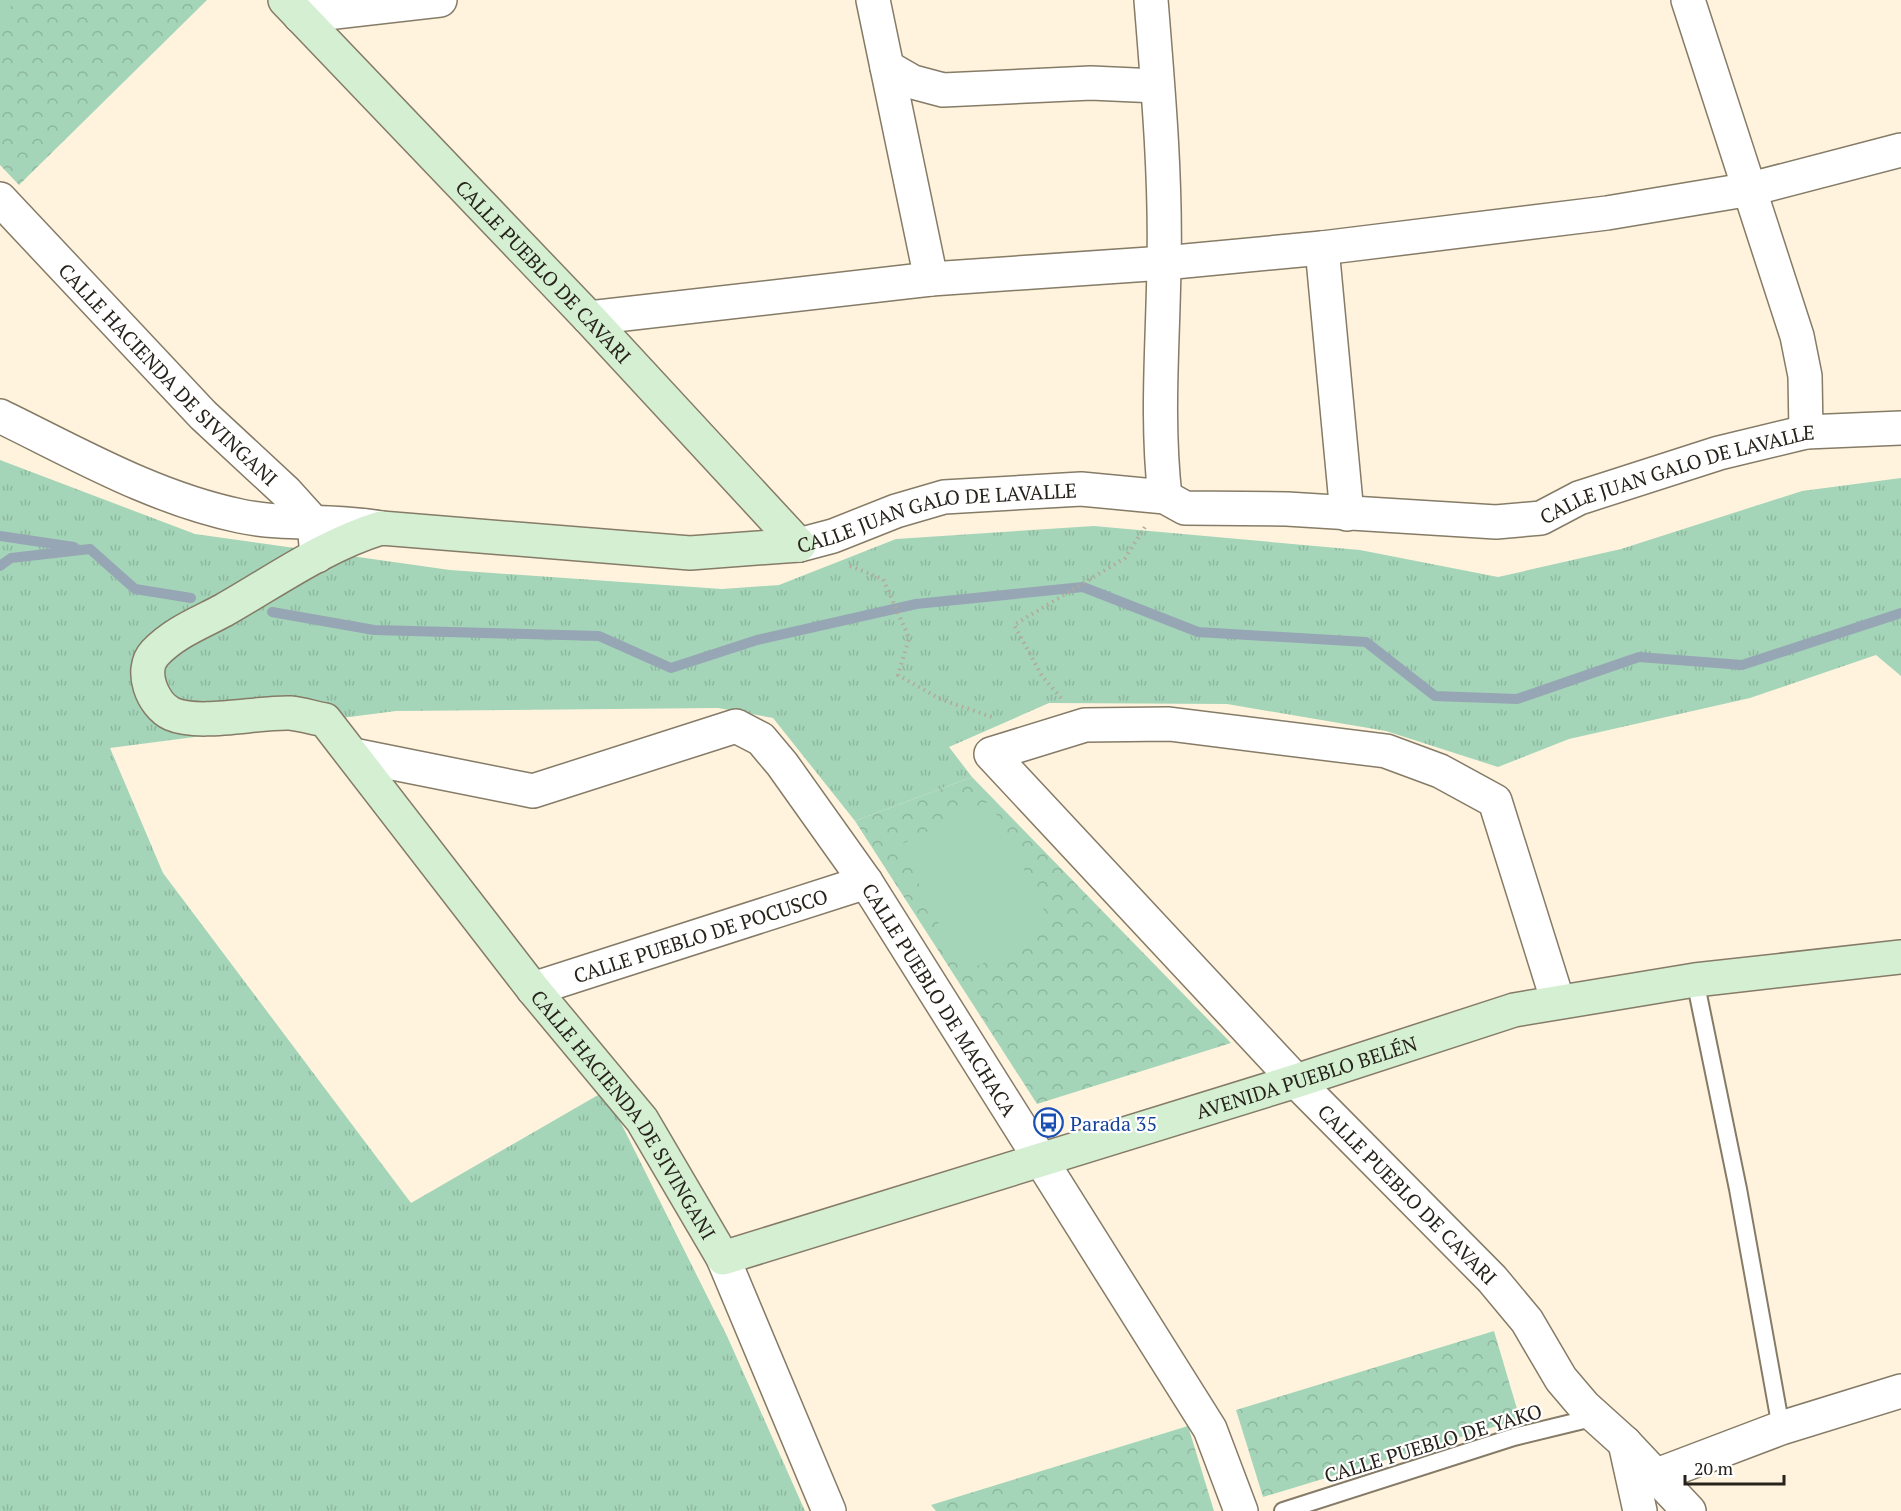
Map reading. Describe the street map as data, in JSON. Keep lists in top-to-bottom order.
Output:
{
  "streets": {
    "street": [
      "CALLE PUEBLO DE CAVARI",
      "CALLE HACIENDA DE SIVINGANI",
      "CALLE JUAN GALO DE LAVALLE",
      "CALLE PUEBLO DE POCUSCO",
      "CALLE PUEBLO DE MACHACA",
      "AVENIDA PUEBLO BELÉN"
    ],
    "lane": ["CALLE PUEBLO DE YAKO"]
  },
  "crossings": [
    ["CALLE PUEBLO DE CAVARI", "CALLE JUAN GALO DE LAVALLE"],
    ["CALLE PUEBLO DE CAVARI", "AVENIDA PUEBLO BELÉN"],
    ["CALLE PUEBLO DE CAVARI", "CALLE PUEBLO DE YAKO"],
    ["CALLE HACIENDA DE SIVINGANI", "CALLE JUAN GALO DE LAVALLE"],
    ["CALLE HACIENDA DE SIVINGANI", "CALLE PUEBLO DE POCUSCO"],
    ["CALLE HACIENDA DE SIVINGANI", "CALLE PUEBLO DE MACHACA"],
    ["CALLE HACIENDA DE SIVINGANI", "AVENIDA PUEBLO BELÉN"],
    ["CALLE JUAN GALO DE LAVALLE", "CALLE PUEBLO DE MACHACA"],
    ["CALLE PUEBLO DE POCUSCO", "CALLE PUEBLO DE MACHACA"],
    ["CALLE PUEBLO DE MACHACA", "AVENIDA PUEBLO BELÉN"]
  ],
  "places": {
    "bus stop": ["Parada 35"]
  },
  "scale_bar": "20 m"
}
